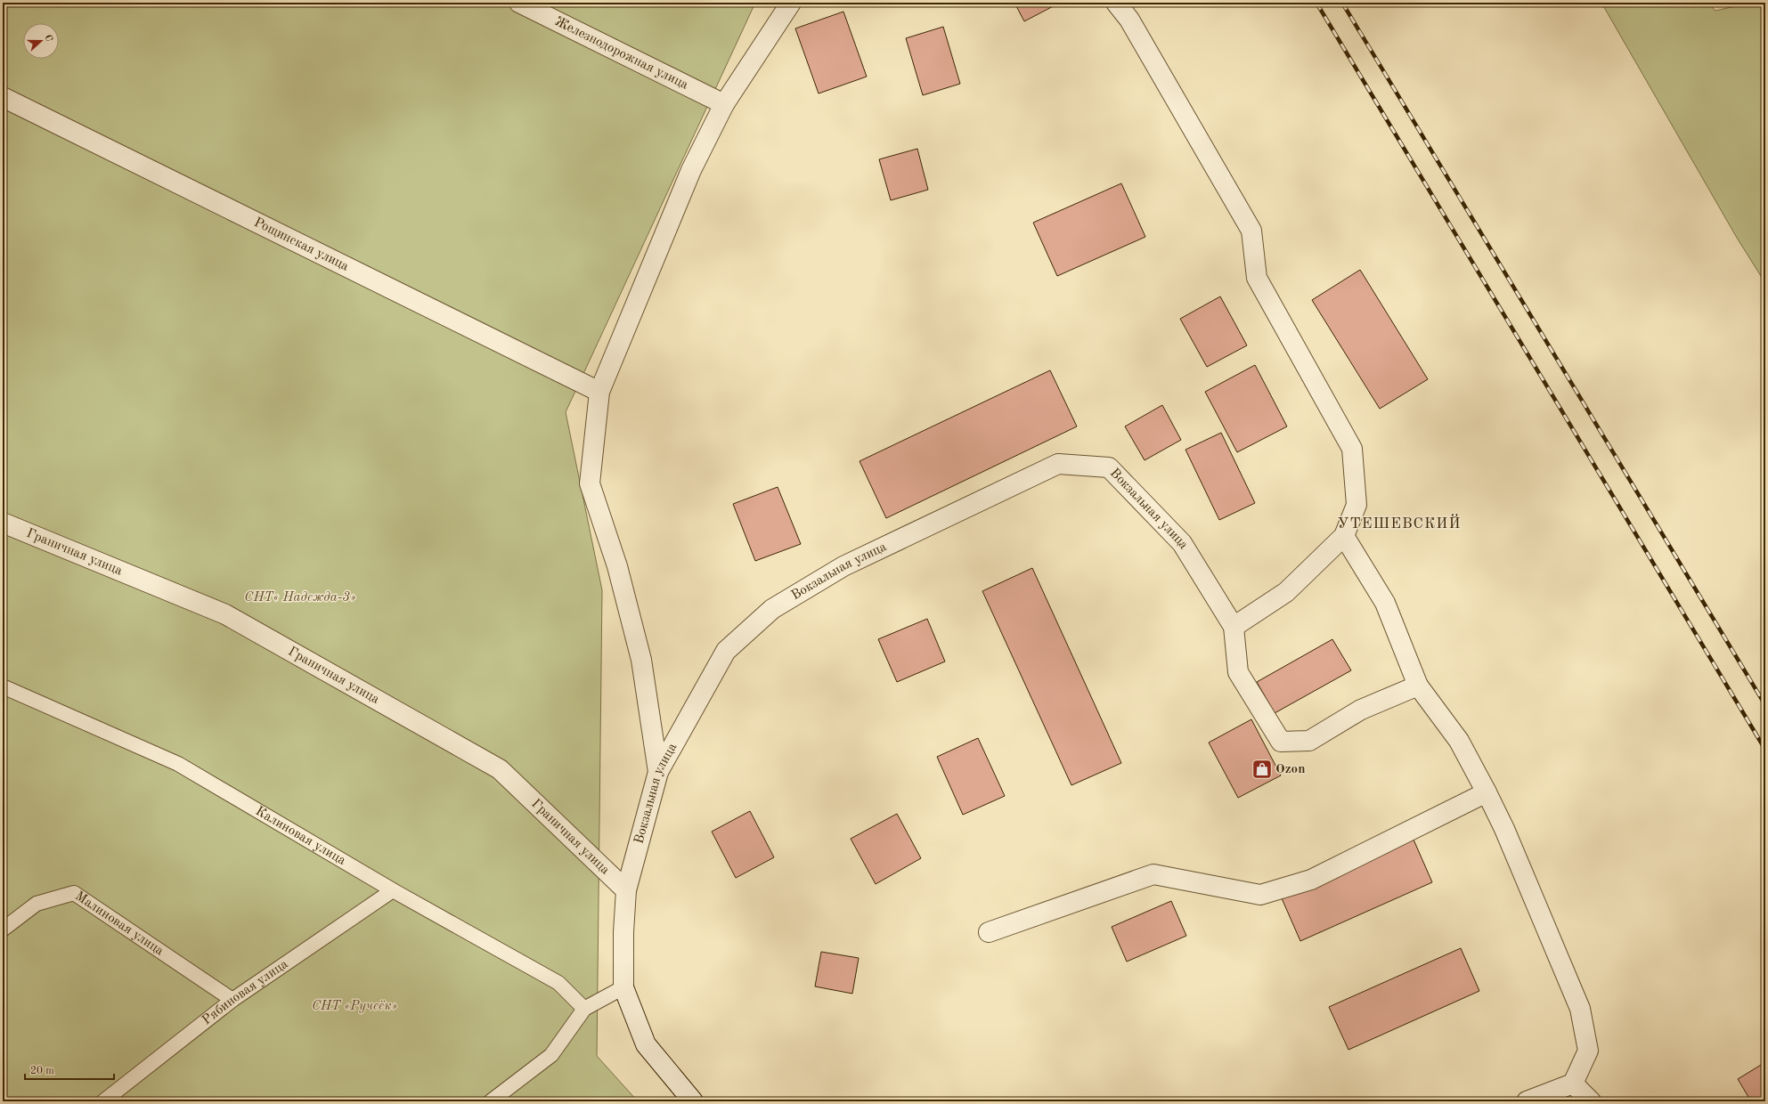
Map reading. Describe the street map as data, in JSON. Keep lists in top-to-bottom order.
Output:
{
  "streets": {
    "street": [
      "Железнодорожная улица",
      "Рощинская улица",
      "Вокзальная улица",
      "Граничная улица"
    ],
    "lane": ["Калиновая улица", "Малиновая улица", "Рябиновая улица"]
  },
  "crossings": [
    ["Вокзальная улица", "Граничная улица"],
    ["Калиновая улица", "Рябиновая улица"],
    ["Малиновая улица", "Рябиновая улица"]
  ],
  "districts": ["УТЕШЕВСКИЙ"],
  "parks": ["СНТ« Надежда-3»", "СНТ «Ручеёк»"],
  "places": {
    "shop": ["Ozon"]
  },
  "scale_bar": "20 m",
  "north": "right"
}
